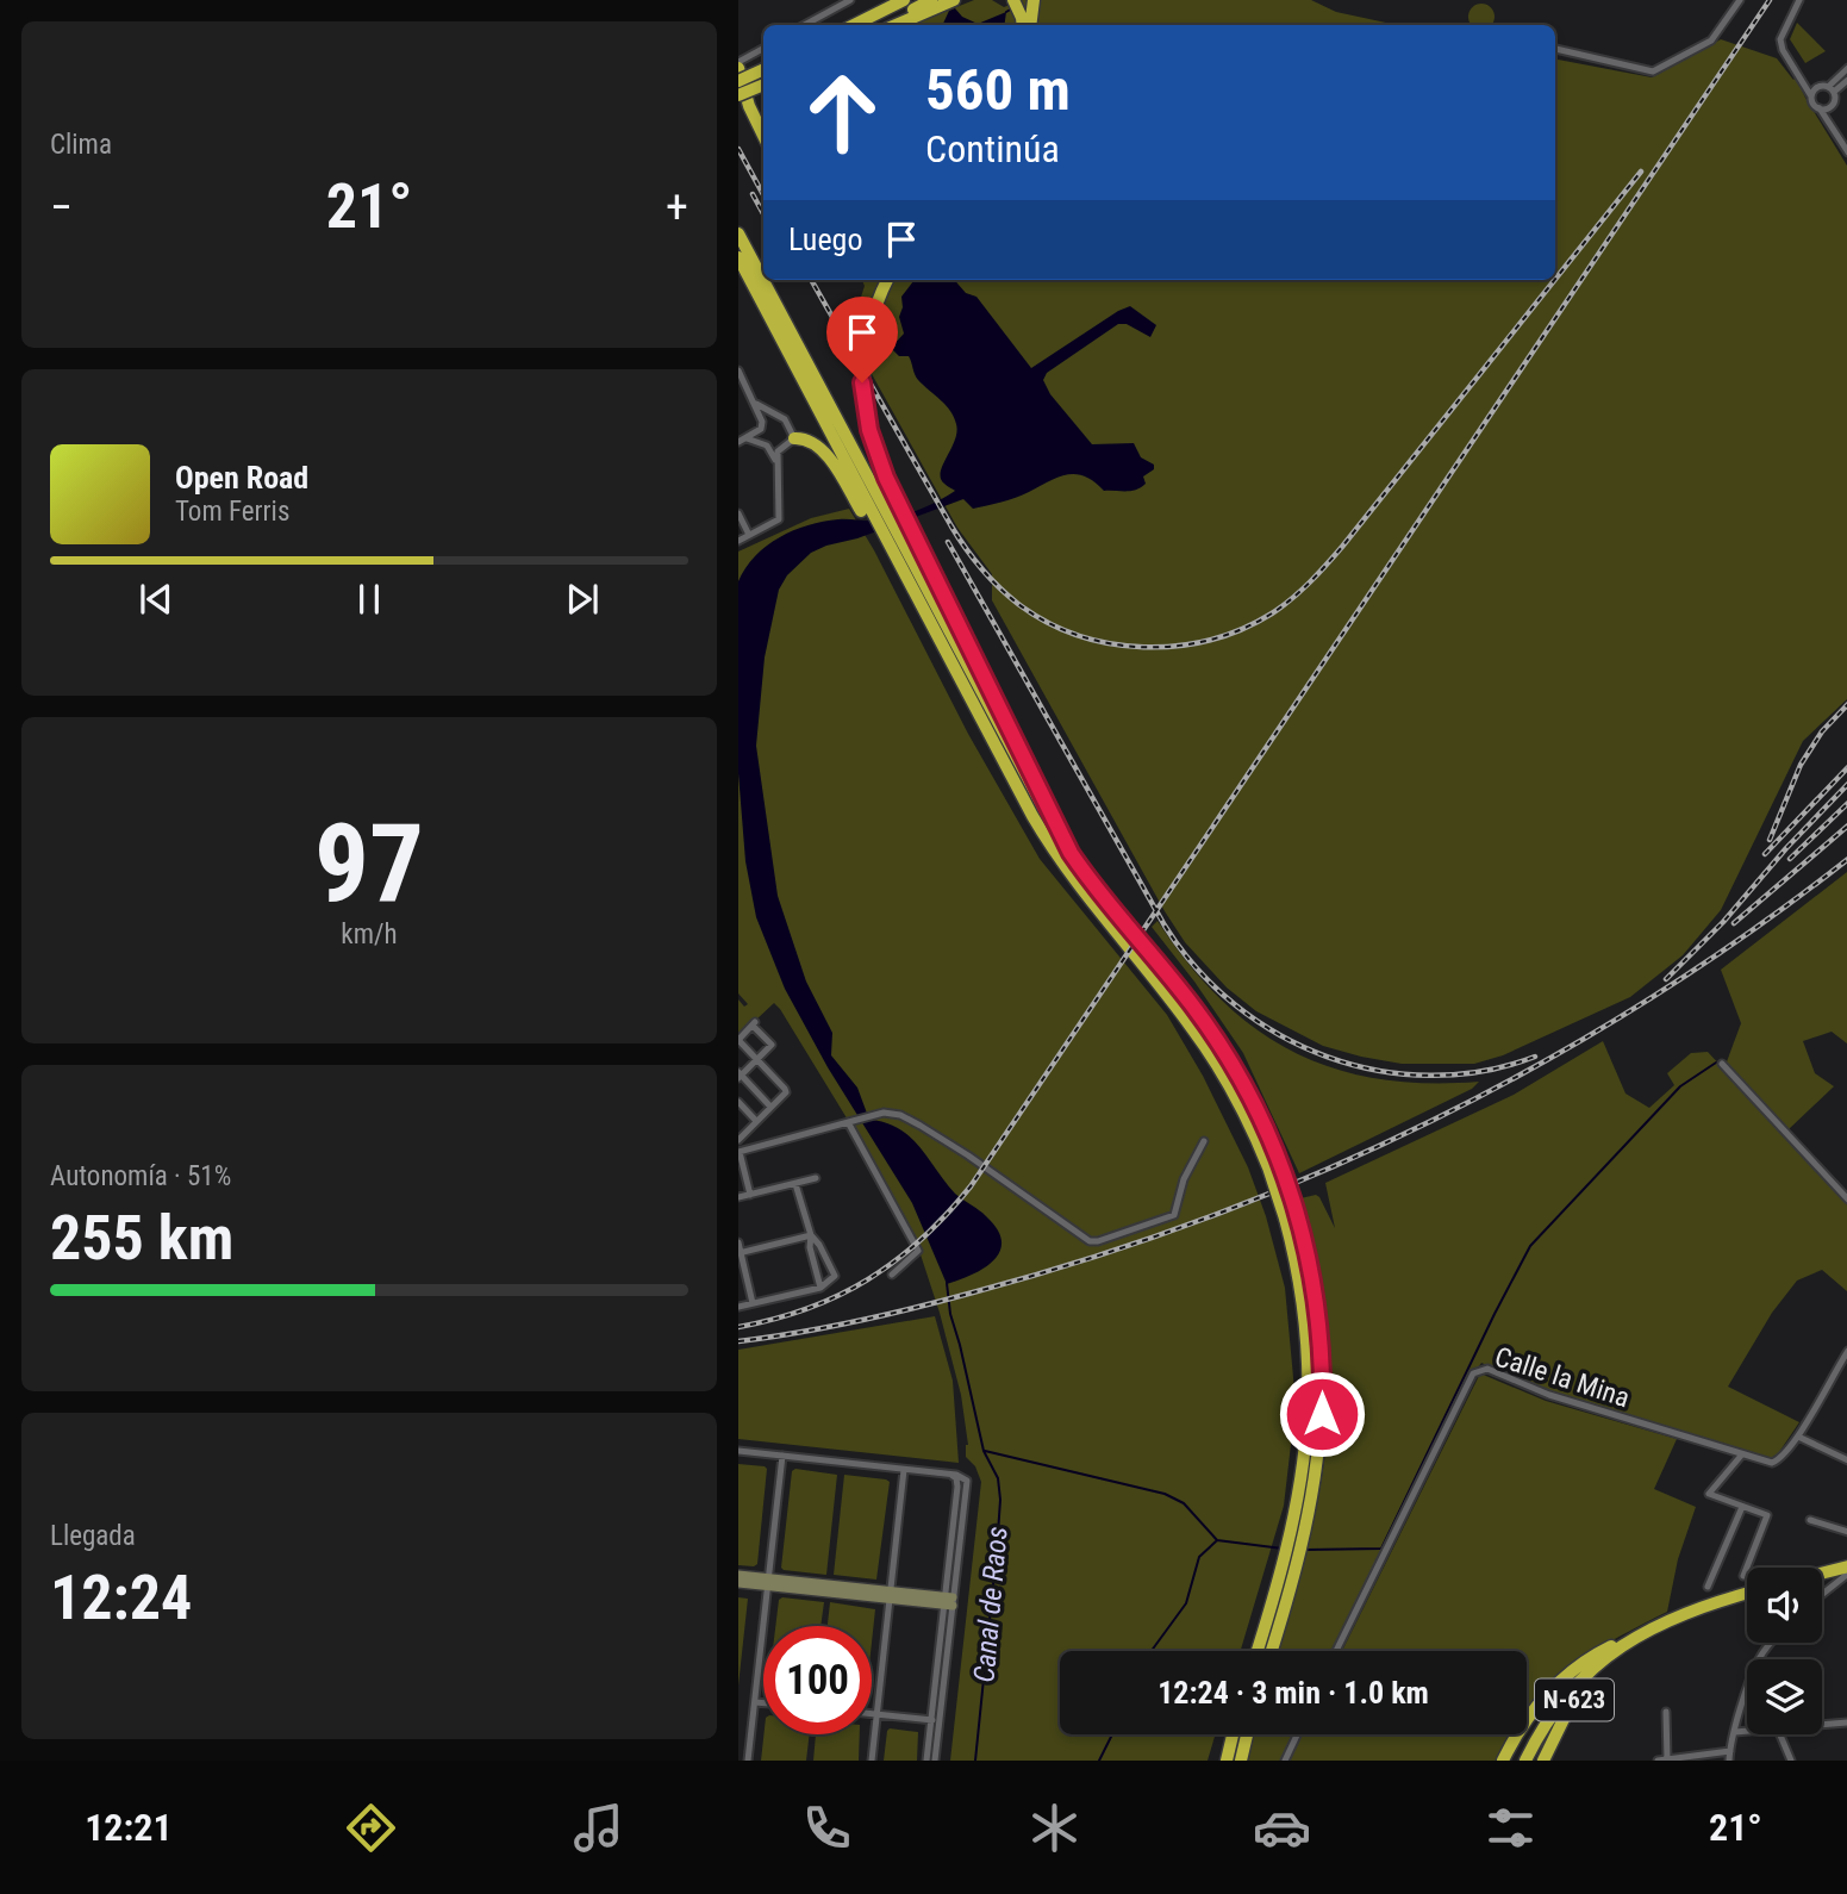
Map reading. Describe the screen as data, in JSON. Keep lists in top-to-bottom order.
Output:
{
  "streets": {
    "highway": ["N-623"],
    "street": ["Calle la Mina"]
  },
  "water": ["Canal de Raos"],
  "page": {
    "tile": [
      "Clima",
      ["97", "km/h"],
      ["Autonomía · 51%", "255 km"],
      ["Llegada", "12:24"]
    ],
    "turn": ["560 m", "Continúa"],
    "heat": ["−", "21°", "+"],
    "then": "Luego",
    "song": ["Open Road", "Tom Ferris"],
    "limit": "100",
    "trip": "12:24 · 3 min · 1.0 km",
    "tabs": ["12:21", "21°"]
  }
}
